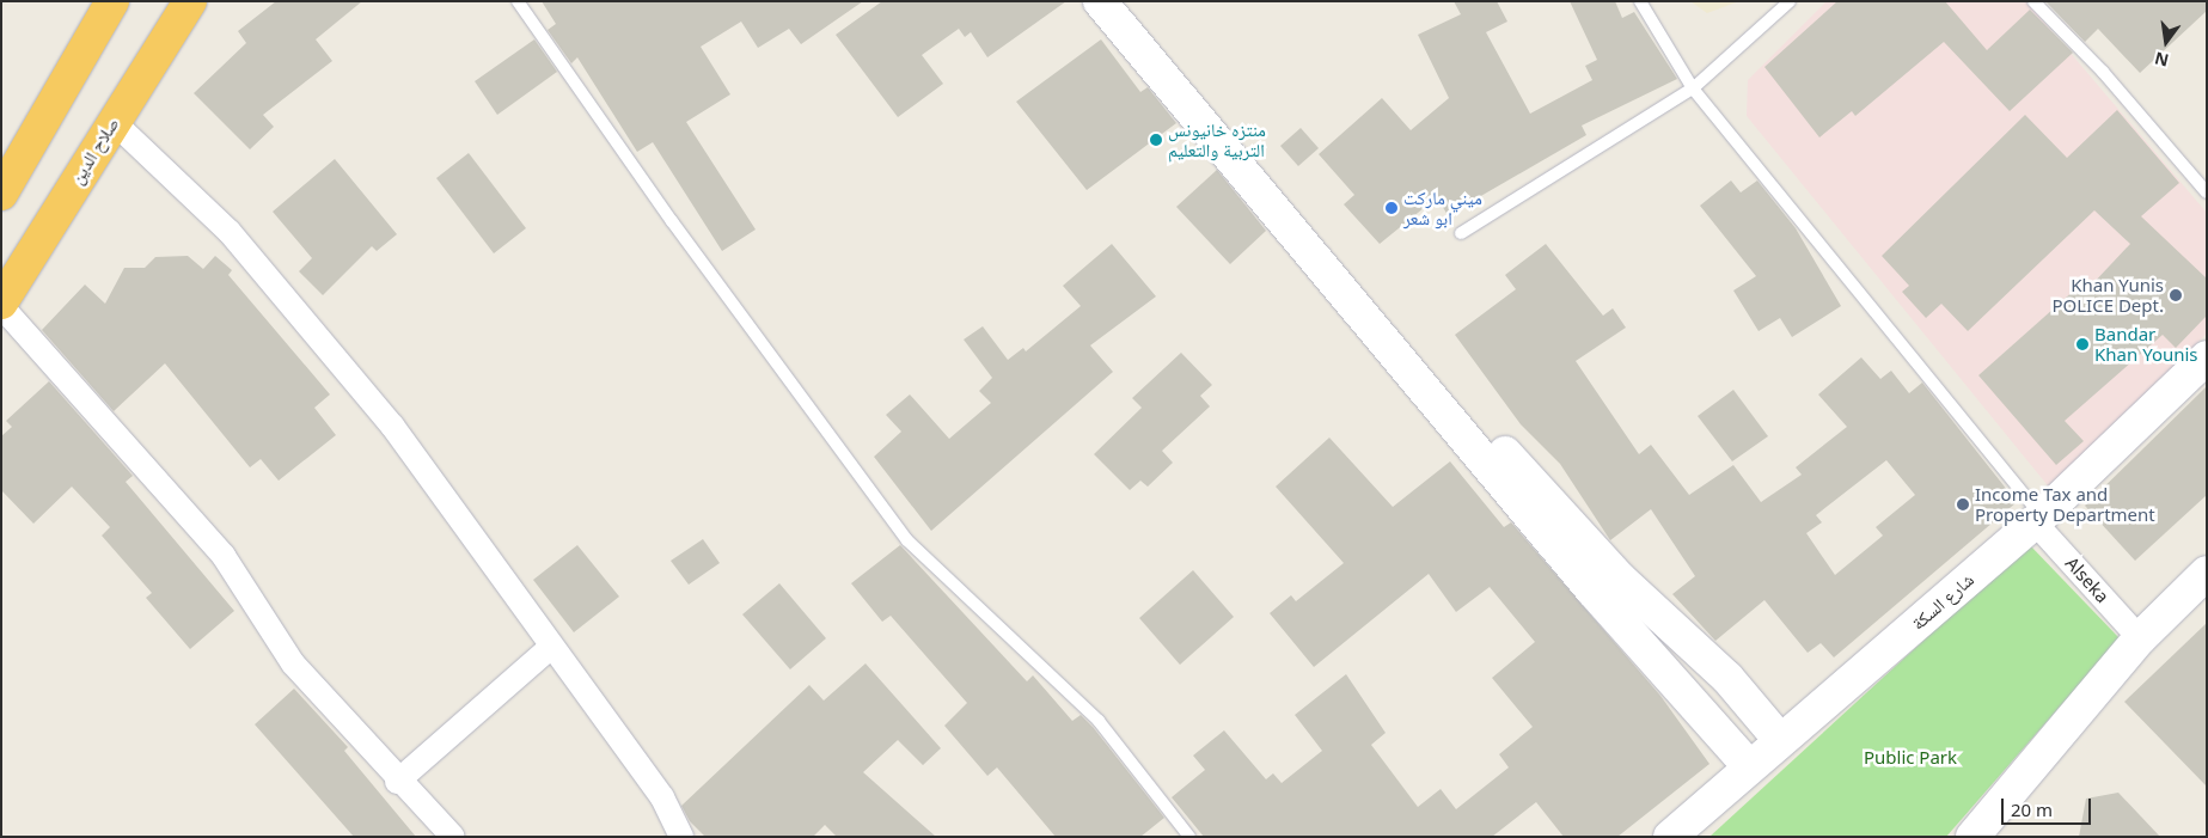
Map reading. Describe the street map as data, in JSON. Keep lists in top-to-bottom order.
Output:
{
  "streets": {
    "highway": ["صلاح الدين"],
    "main road": ["شارع السكة"],
    "street": ["Alseka"]
  },
  "crossings": [
    ["Alseka", "شارع السكة"]
  ],
  "parks": ["Public Park"],
  "places": [
    "منتزه خانيونس التربية والتعليم",
    "ميني ماركت ابو شعر",
    "Khan Yunis POLICE Dept.",
    "Bandar Khan Younis",
    "Income Tax and Property Department"
  ],
  "scale_bar": "20 m",
  "north": "bottom"
}
